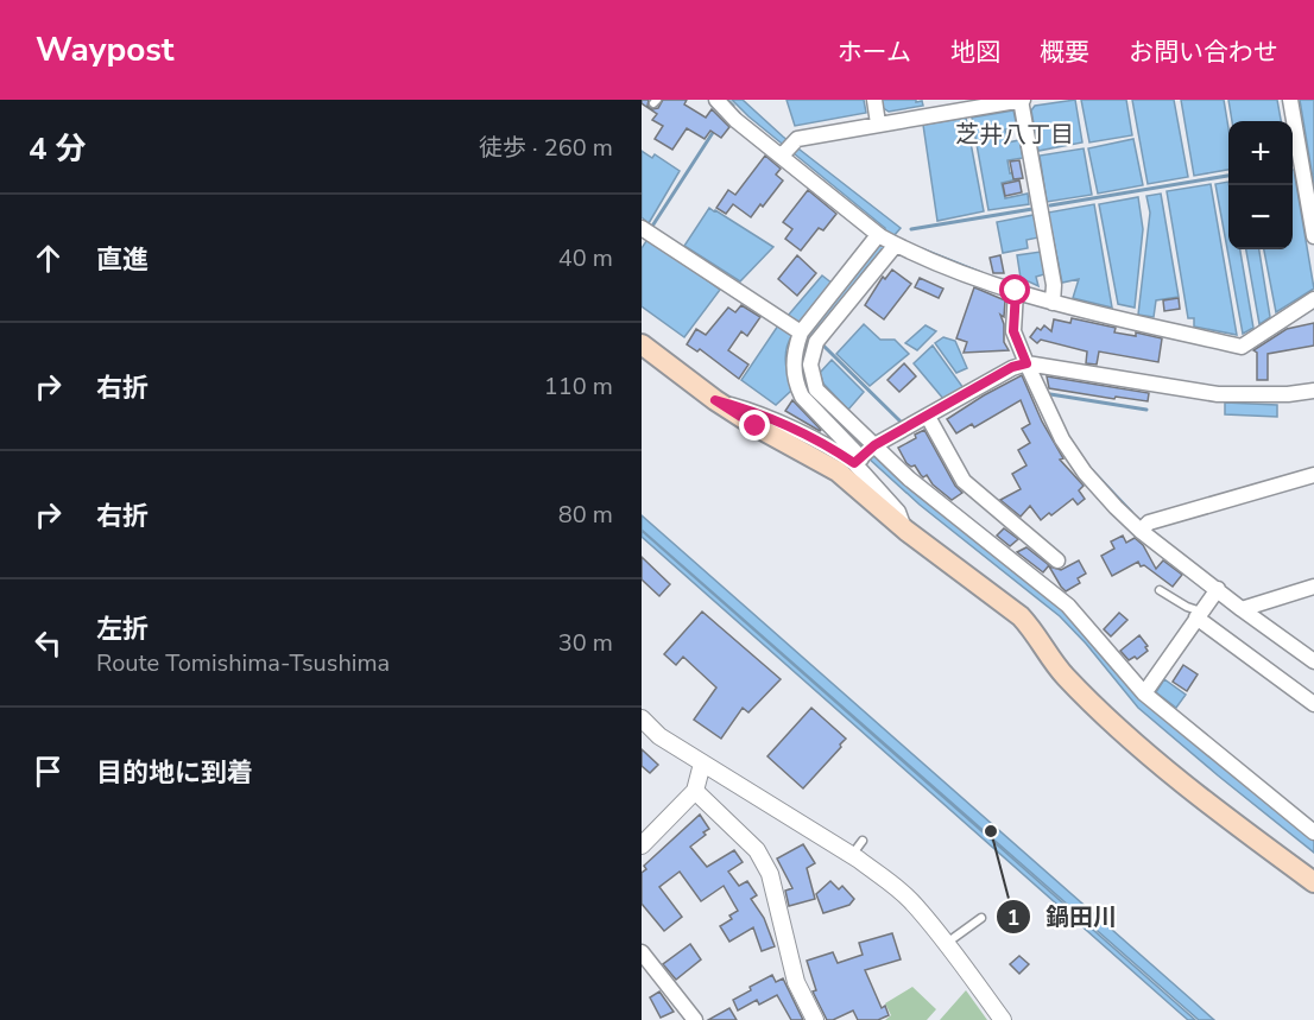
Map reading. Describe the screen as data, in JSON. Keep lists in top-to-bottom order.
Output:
{
  "districts": ["芝井八丁目"],
  "places": ["鍋田川"],
  "page": {
    "header": "Waypost",
    "nav": [
      "ホーム",
      "地図",
      "概要",
      "お問い合わせ"
    ],
    "heading": ["4 分", "徒歩 · 260 m"],
    "map_buttons": ["+", "−"],
    "list": [
      ["直進", "40 m"],
      ["右折", "110 m"],
      ["右折", "80 m"],
      ["左折", "Route Tomishima-Tsushima", "30 m"],
      "目的地に到着"
    ]
  }
}
